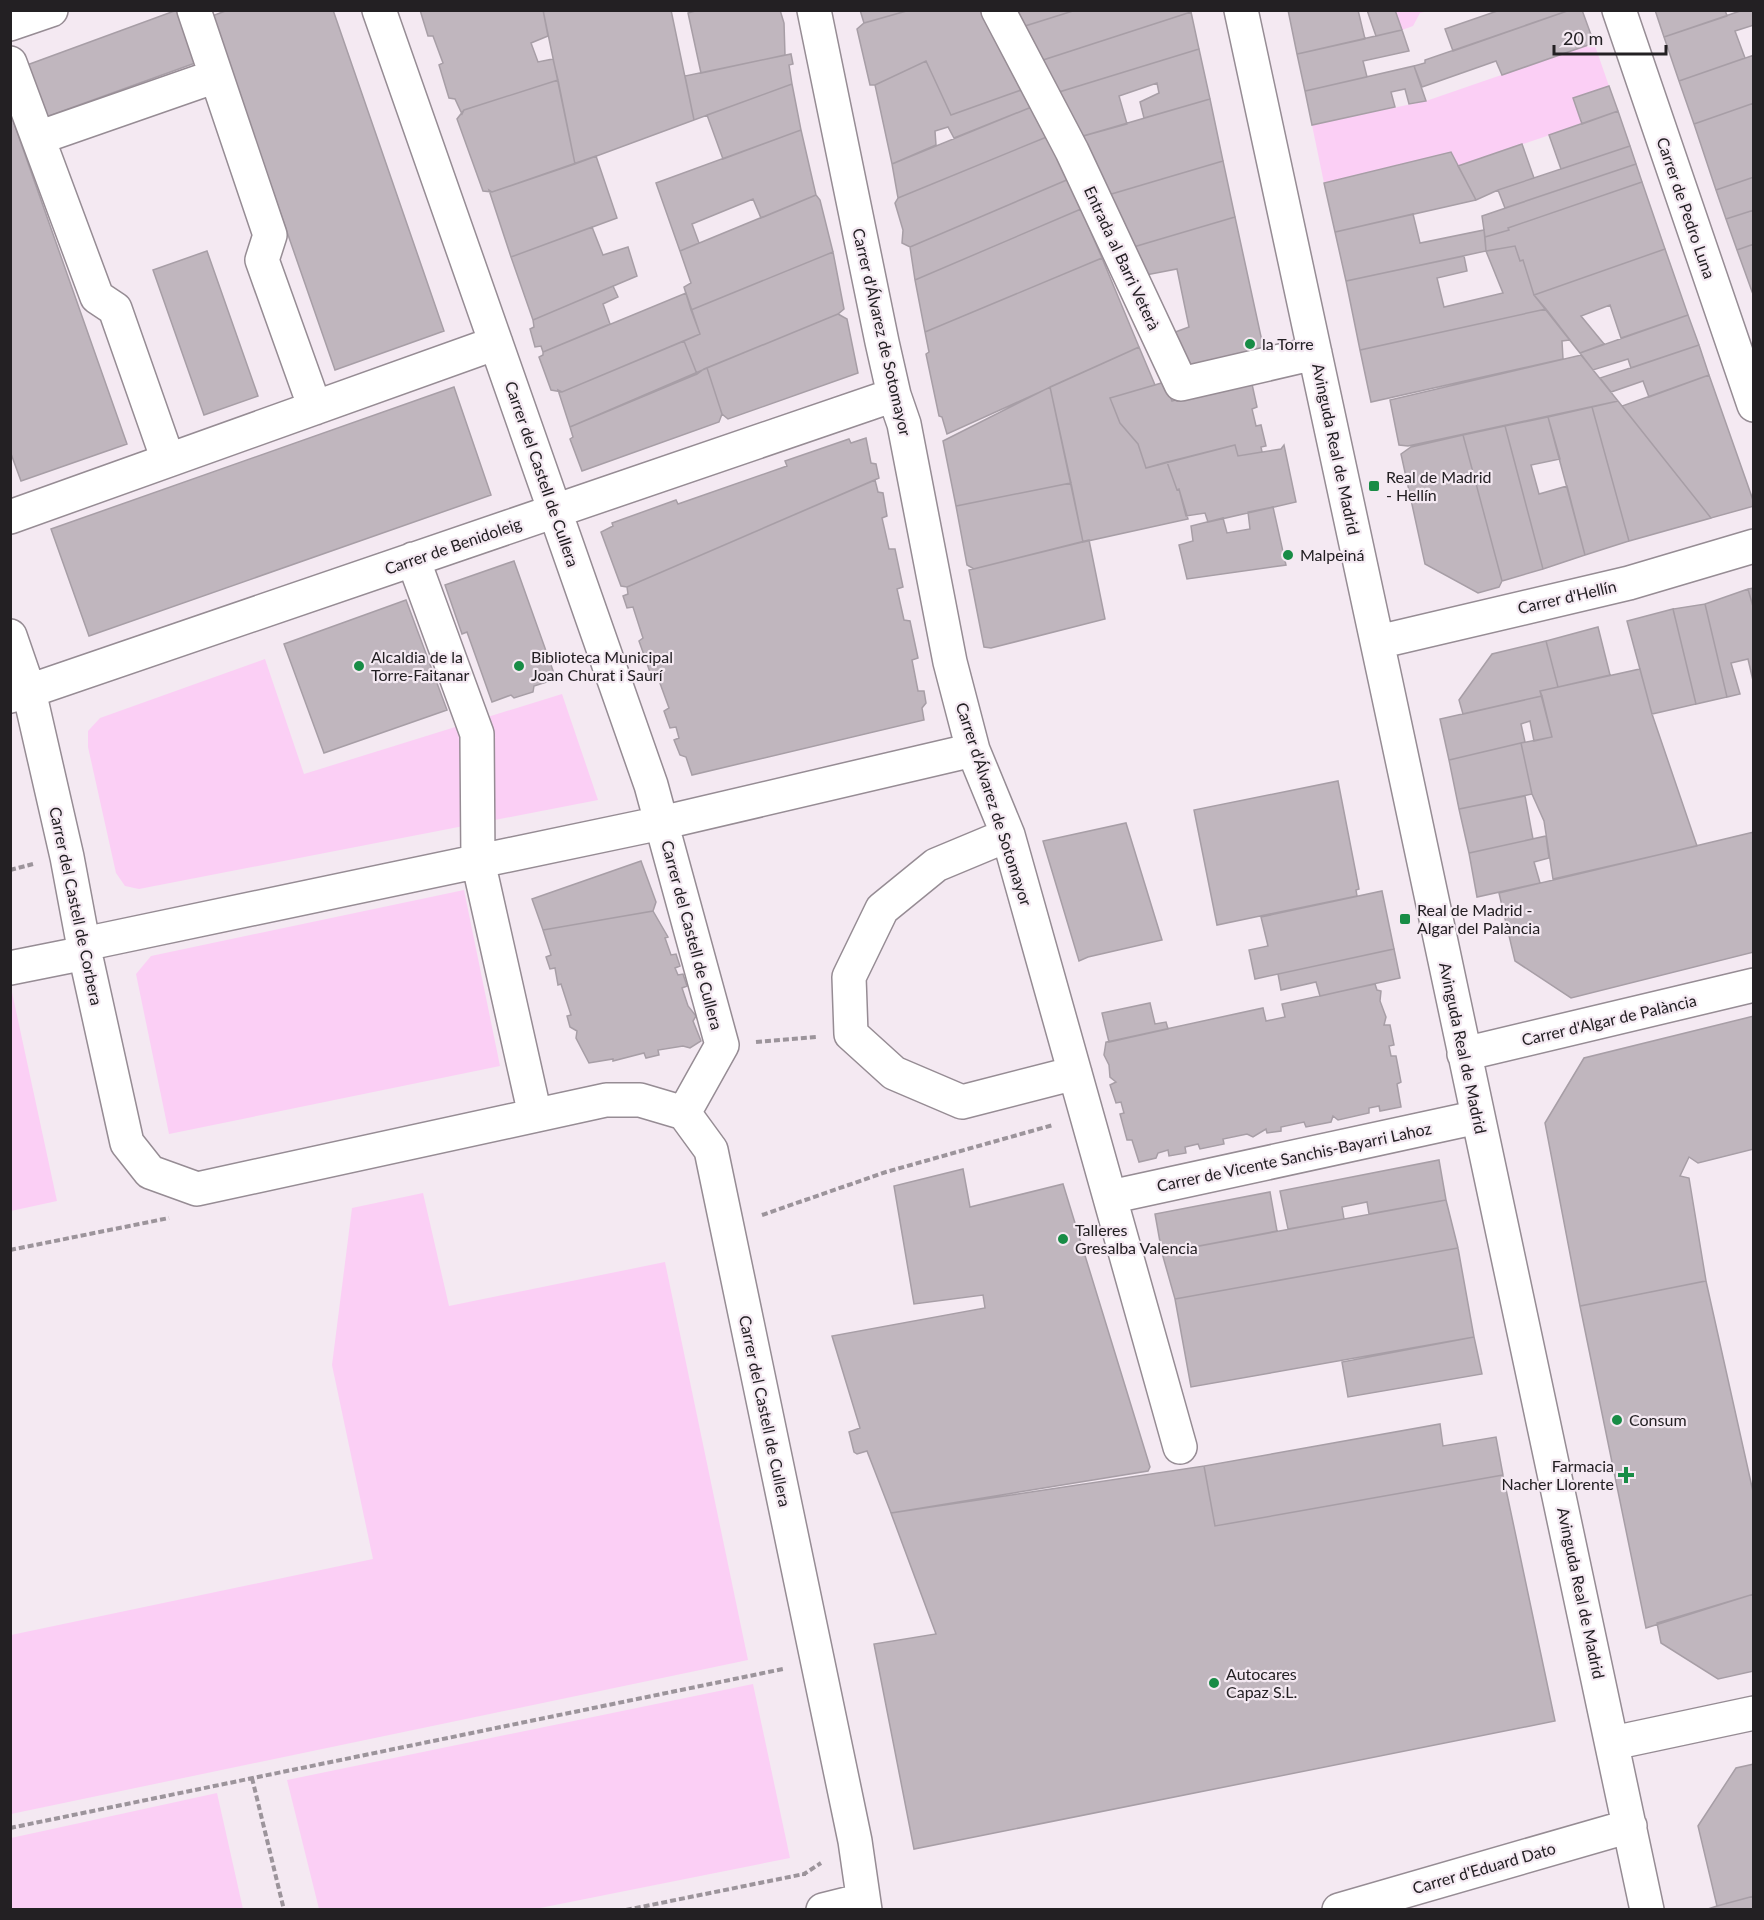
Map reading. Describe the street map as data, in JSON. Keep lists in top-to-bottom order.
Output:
{
  "streets": {
    "street": [
      "Carrer de Pedro Luna",
      "Entrada al Barri Veterà",
      "Carrer d'Álvarez de Sotomayor",
      "Avinguda Real de Madrid",
      "Carrer del Castell de Cullera",
      "Carrer de Benidoleig",
      "Carrer d'Hellín",
      "Carrer del Castell de Corbera",
      "Carrer d'Algar de Palància",
      "Carrer de Vicente Sanchis-Bayarri Lahoz",
      "Carrer d'Eduard Dato"
    ]
  },
  "crossings": [
    ["Entrada al Barri Veterà", "Avinguda Real de Madrid"],
    ["Carrer d'Álvarez de Sotomayor", "Carrer de Benidoleig"],
    ["Carrer d'Álvarez de Sotomayor", "Carrer de Vicente Sanchis-Bayarri Lahoz"],
    ["Avinguda Real de Madrid", "Carrer d'Hellín"],
    ["Avinguda Real de Madrid", "Carrer d'Algar de Palància"],
    ["Avinguda Real de Madrid", "Carrer de Vicente Sanchis-Bayarri Lahoz"],
    ["Avinguda Real de Madrid", "Carrer d'Eduard Dato"],
    ["Carrer del Castell de Cullera", "Carrer de Benidoleig"],
    ["Carrer de Benidoleig", "Carrer del Castell de Corbera"]
  ],
  "places": {
    "other": [
      "la Torre",
      "Malpeiná",
      "Alcaldia de la Torre-Faitanar",
      "Biblioteca Municipal Joan Churat i Saurí",
      "Talleres Gresalba Valencia",
      "Consum",
      "Autocares Capaz S.L."
    ],
    "transit": ["Real de Madrid - Hellín", "Real de Madrid - Algar del Palància"],
    "health": ["Farmacia Nacher Llorente"]
  },
  "scale_bar": "20 m"
}
